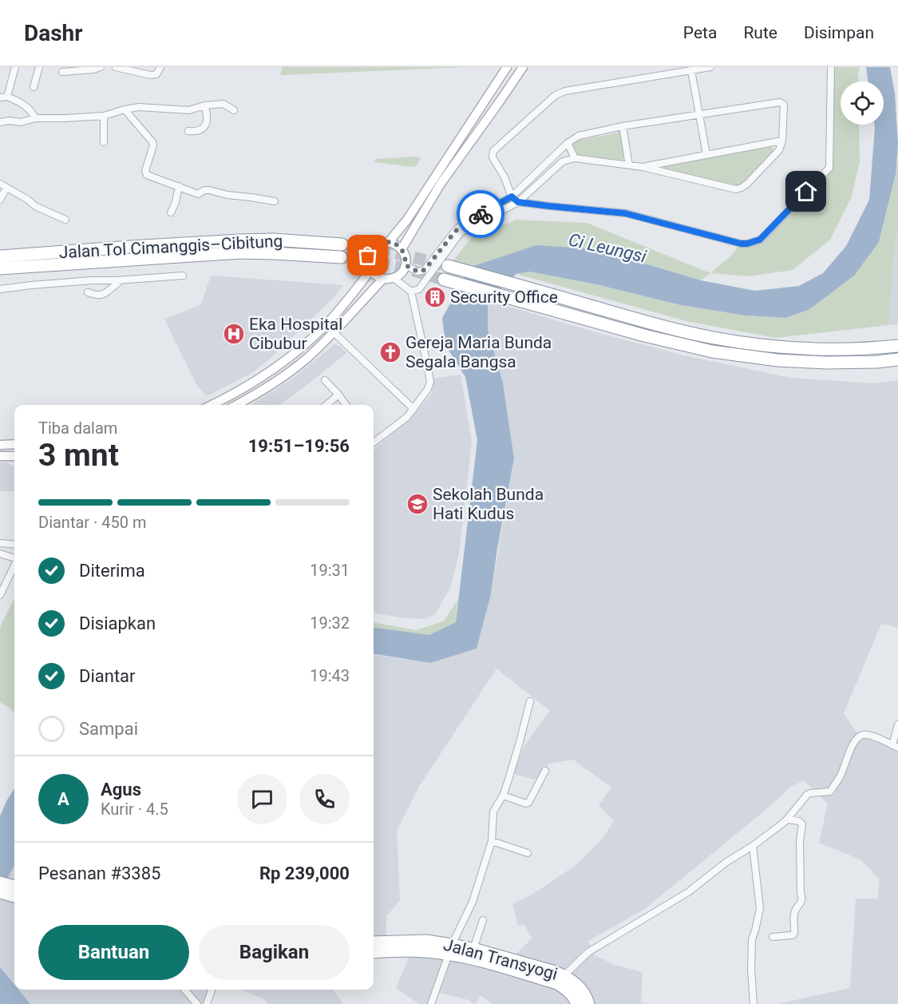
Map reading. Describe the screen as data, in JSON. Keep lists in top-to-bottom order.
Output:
{
  "streets": {
    "highway": ["Jalan Tol Cimanggis–Cibitung", "Jalan Transyogi"]
  },
  "water": ["Ci Leungsi"],
  "places": {
    "building": ["Security Office"],
    "hospital": ["Eka Hospital Cibubur"],
    "church": ["Gereja Maria Bunda Segala Bangsa"],
    "school or university": ["Sekolah Bunda Hati Kudus"]
  },
  "page": {
    "header": "Dashr",
    "nav": ["Peta", "Rute", "Disimpan"],
    "heading": ["3 mnt", "Tiba dalam", "19:51–19:56"],
    "panel": [
      "Agus",
      "Kurir · 4.5",
      "Pesanan #3385",
      "Rp 239,000"
    ],
    "bar": "Diantar · 450 m",
    "list": [
      ["Diterima", "19:31"],
      ["Disiapkan", "19:32"],
      ["Diantar", "19:43"],
      "Sampai"
    ],
    "round": "A",
    "buttons": ["Bantuan", "Bagikan"]
  }
}
